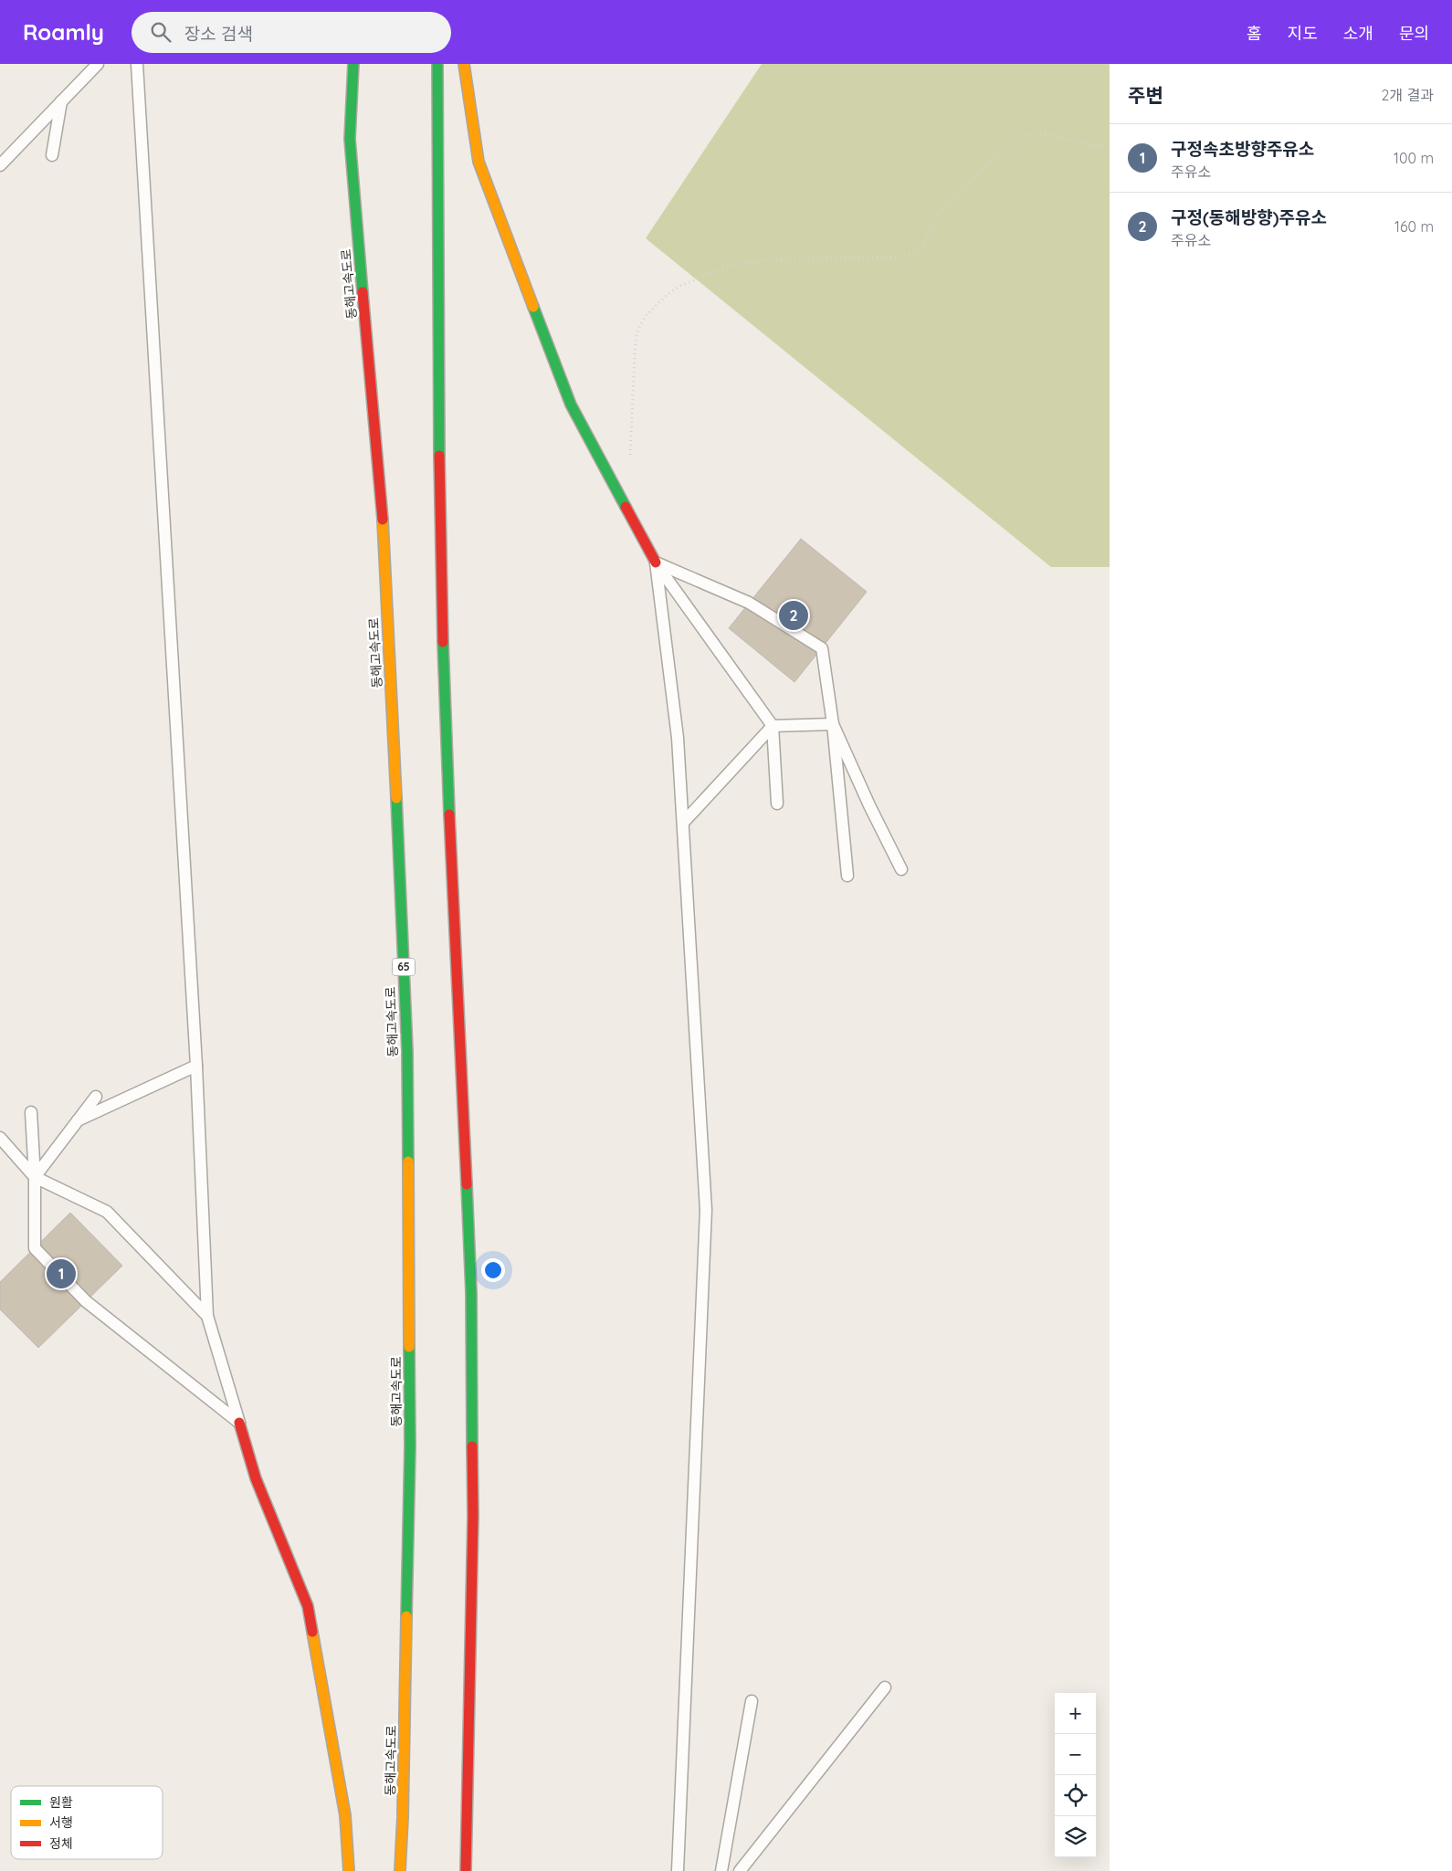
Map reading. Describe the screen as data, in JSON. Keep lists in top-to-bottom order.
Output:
{
  "streets": {
    "highway": ["동해고속도로", "65"]
  },
  "legend": ["원활", "서행", "정체"],
  "page": {
    "header": "Roamly",
    "search": "장소 검색",
    "nav": [
      "홈",
      "지도",
      "소개",
      "문의"
    ],
    "heading": ["주변", "2개 결과"],
    "list": [
      {
        "mark": "1",
        "name": "구정속초방향주유소",
        "note": "주유소",
        "value": "100 m"
      },
      {
        "mark": "2",
        "name": "구정(동해방향)주유소",
        "note": "주유소",
        "value": "160 m"
      }
    ],
    "pins": ["2", "1"],
    "map_buttons": ["+", "−"]
  }
}
